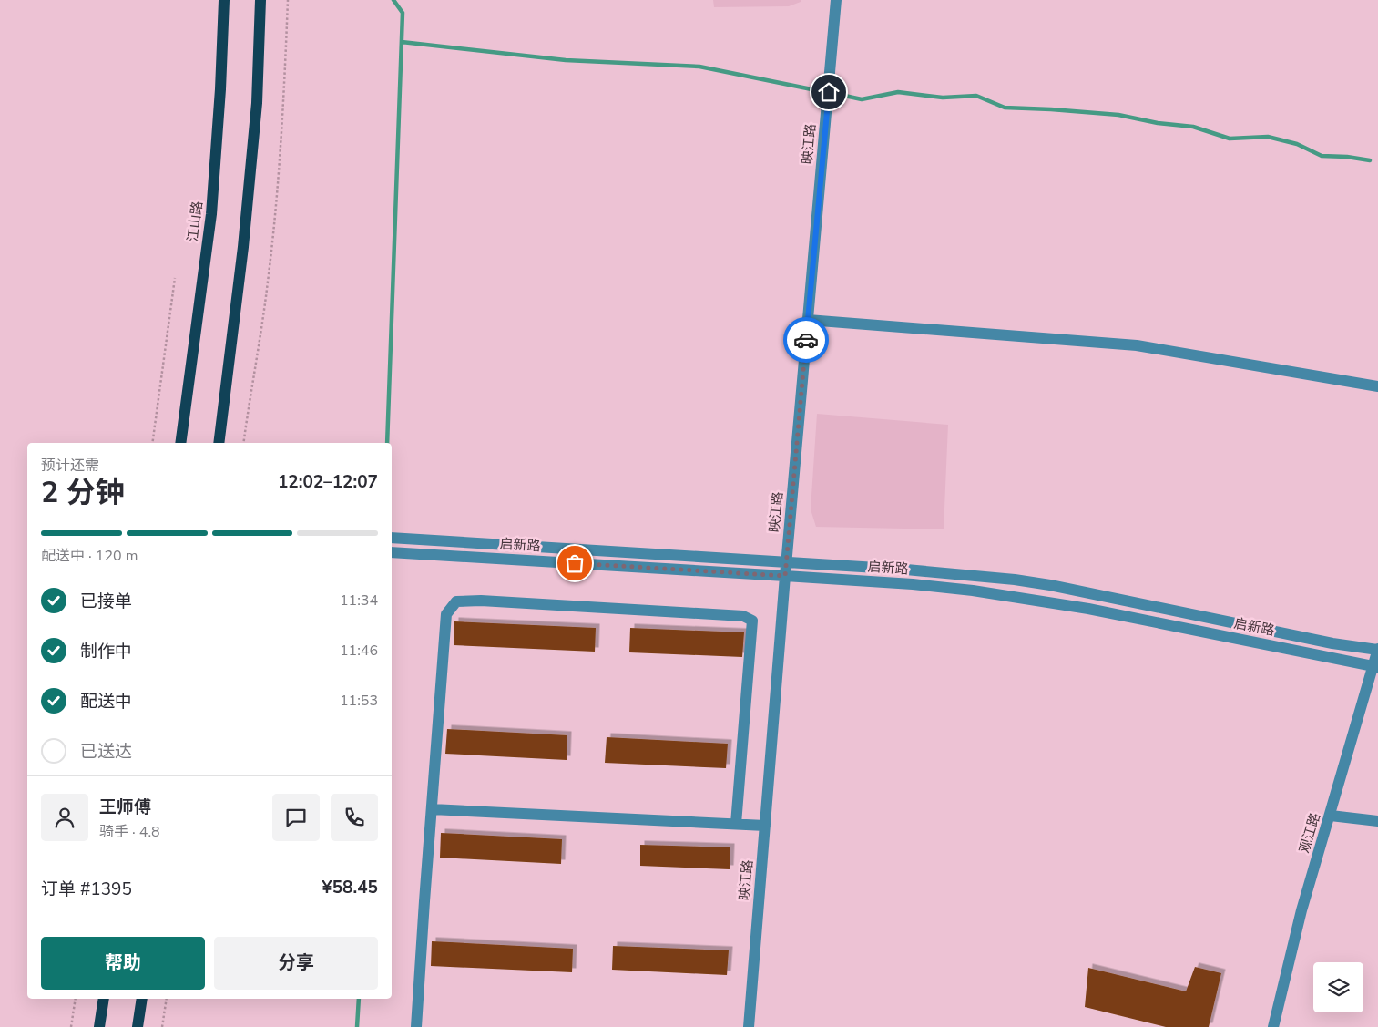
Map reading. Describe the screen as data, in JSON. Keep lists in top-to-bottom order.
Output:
{
  "streets": {
    "main road": ["江山路"],
    "street": ["映江路", "启新路", "观江路"]
  },
  "crossings": [
    ["映江路", "启新路"],
    ["启新路", "观江路"]
  ],
  "page": {
    "heading": ["2 分钟", "预计还需", "12:02–12:07"],
    "panel": [
      "王师傅",
      "骑手 · 4.8",
      "订单 #1395",
      "¥58.45"
    ],
    "bar": "配送中 · 120 m",
    "list": [
      ["已接单", "11:34"],
      ["制作中", "11:46"],
      ["配送中", "11:53"],
      "已送达"
    ],
    "buttons": ["帮助", "分享"]
  }
}
